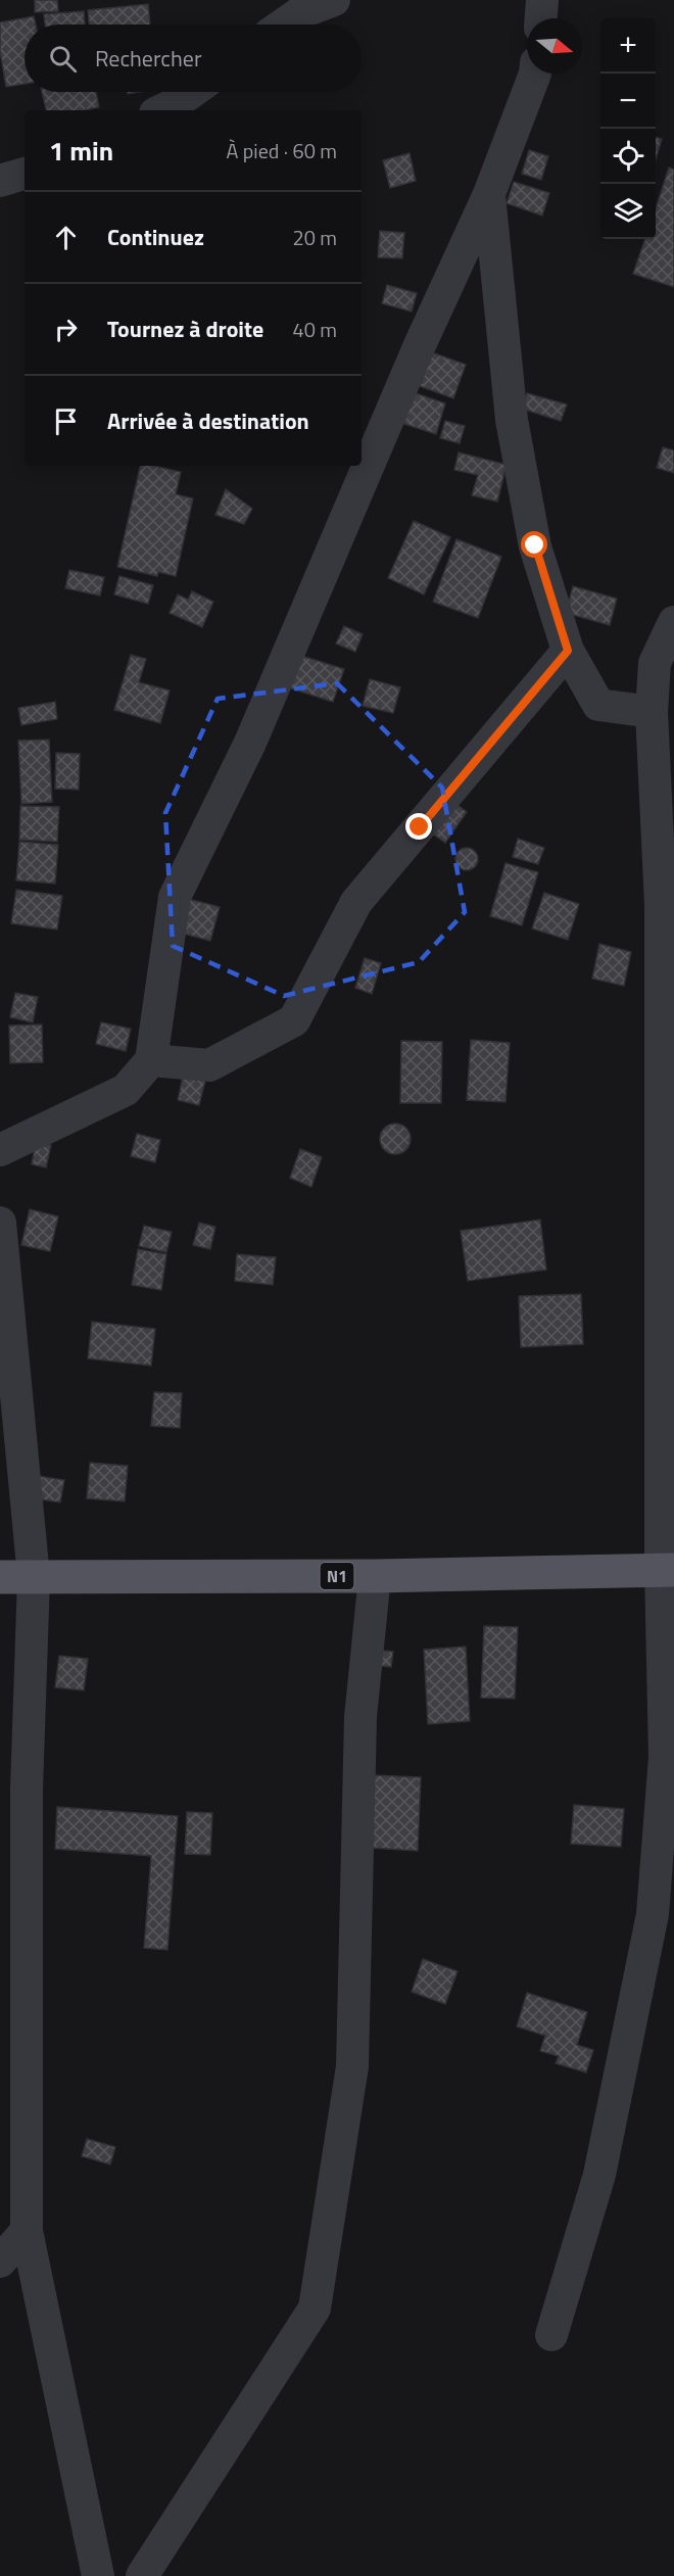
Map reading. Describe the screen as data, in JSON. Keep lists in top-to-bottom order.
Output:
{
  "streets": {
    "main road": ["N1"]
  },
  "north": "right",
  "page": {
    "map_buttons": ["+", "−"],
    "search": "Rechercher",
    "heading": ["1 min", "À pied · 60 m"],
    "list": [
      ["Continuez", "20 m"],
      ["Tournez à droite", "40 m"],
      "Arrivée à destination"
    ]
  }
}
